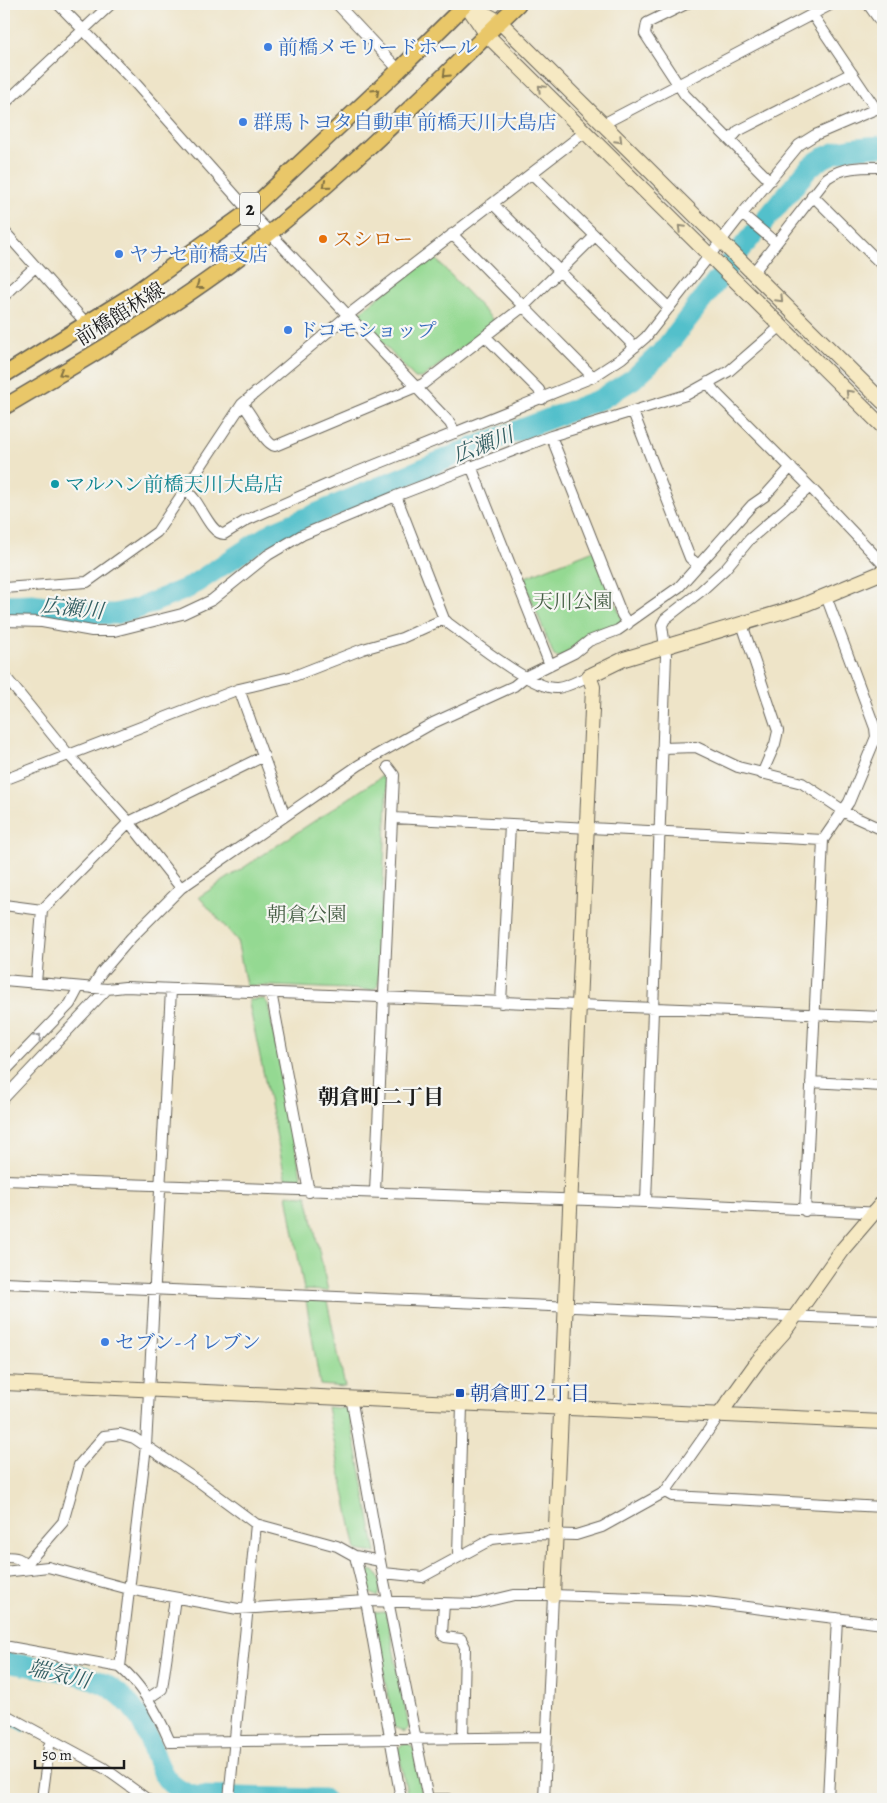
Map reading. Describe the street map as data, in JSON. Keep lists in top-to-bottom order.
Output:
{
  "streets": {
    "main road": ["2", "前橋館林線"]
  },
  "districts": ["朝倉町二丁目"],
  "water": ["広瀬川", "端気川"],
  "parks": ["天川公園", "朝倉公園"],
  "places": {
    "other": [
      "前橋メモリードホール",
      "群馬トヨタ自動車 前橋天川大島店",
      "スシロー",
      "ヤナセ前橋支店",
      "ドコモショップ",
      "マルハン前橋天川大島店",
      "セブン-イレブン"
    ],
    "transit": ["朝倉町２丁目"]
  },
  "scale_bar": "50 m"
}
